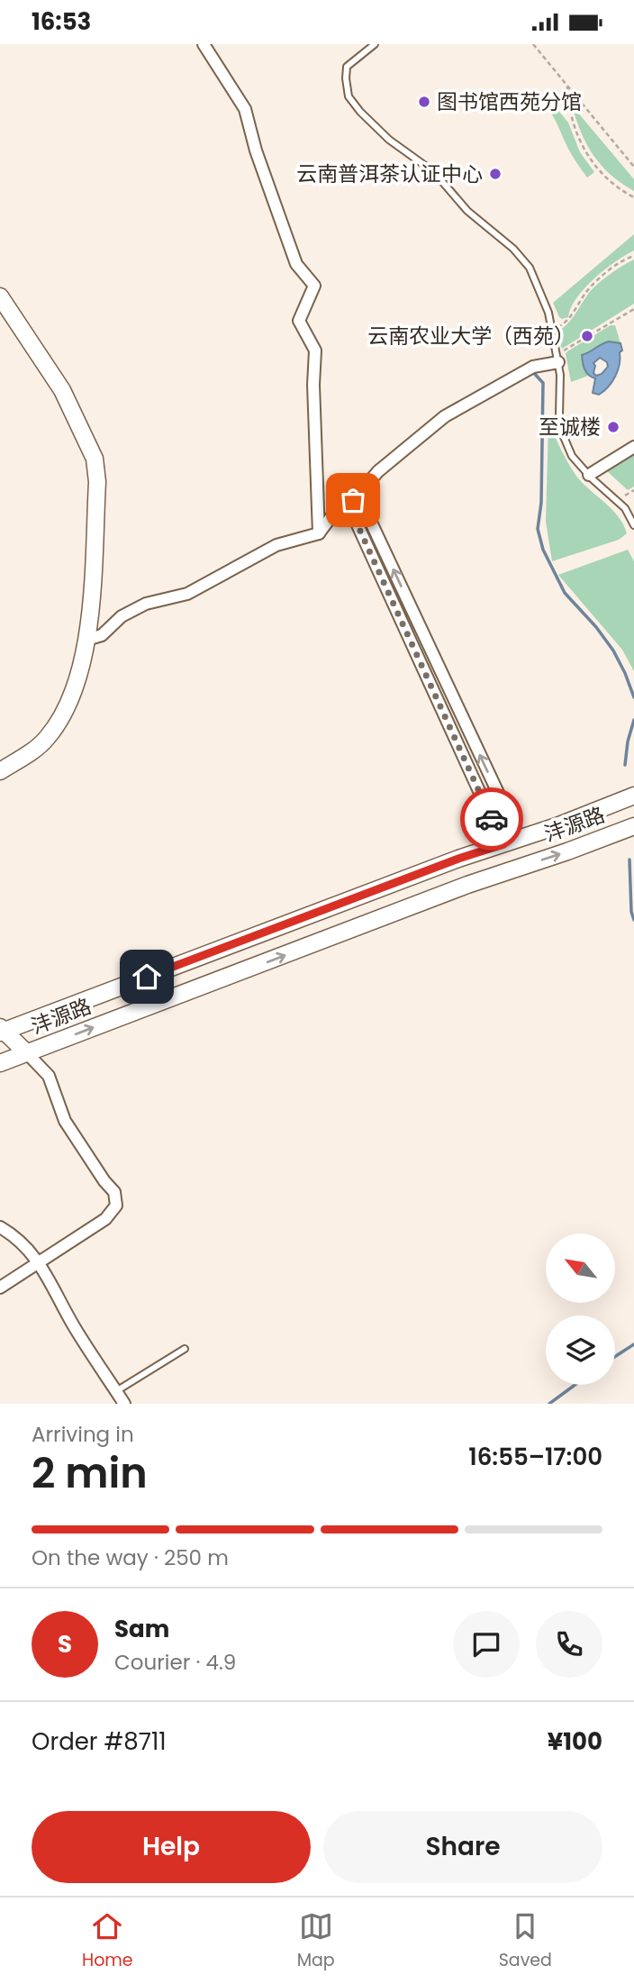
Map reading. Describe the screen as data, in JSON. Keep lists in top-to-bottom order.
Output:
{
  "streets": {
    "main road": ["沣源路"]
  },
  "places": [
    "图书馆西苑分馆",
    "云南普洱茶认证中心",
    "云南农业大学（西苑）",
    "至诚楼"
  ],
  "north": "top left",
  "page": {
    "status": "16:53",
    "heading": ["2 min", "Arriving in", "16:55–17:00"],
    "panel": [
      "Sam",
      "Courier · 4.9",
      "Order #8711",
      "¥100"
    ],
    "bar": "On the way · 250 m",
    "round": "S",
    "buttons": ["Help", "Share"],
    "tabs": ["Home", "Map", "Saved"]
  }
}
